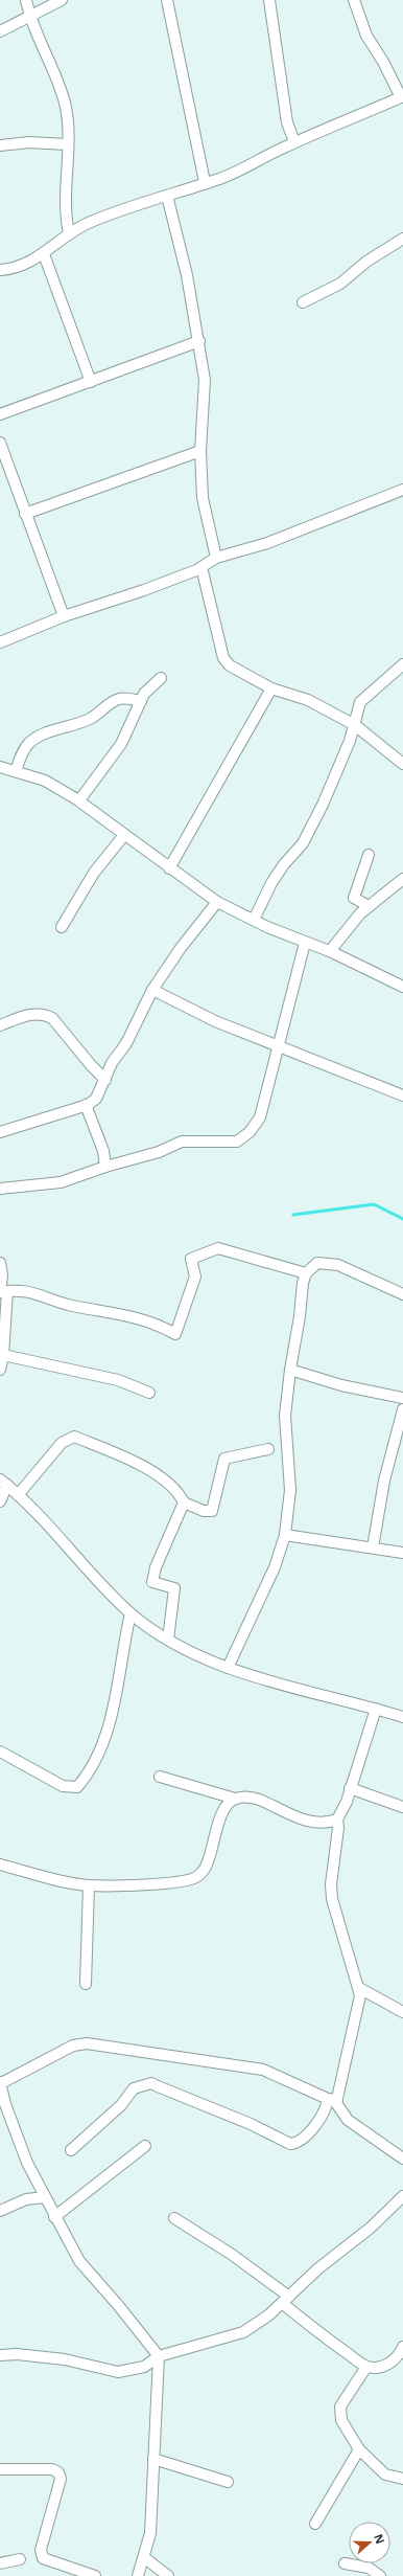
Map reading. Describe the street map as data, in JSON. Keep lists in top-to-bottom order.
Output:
{
  "north": "right"
}
